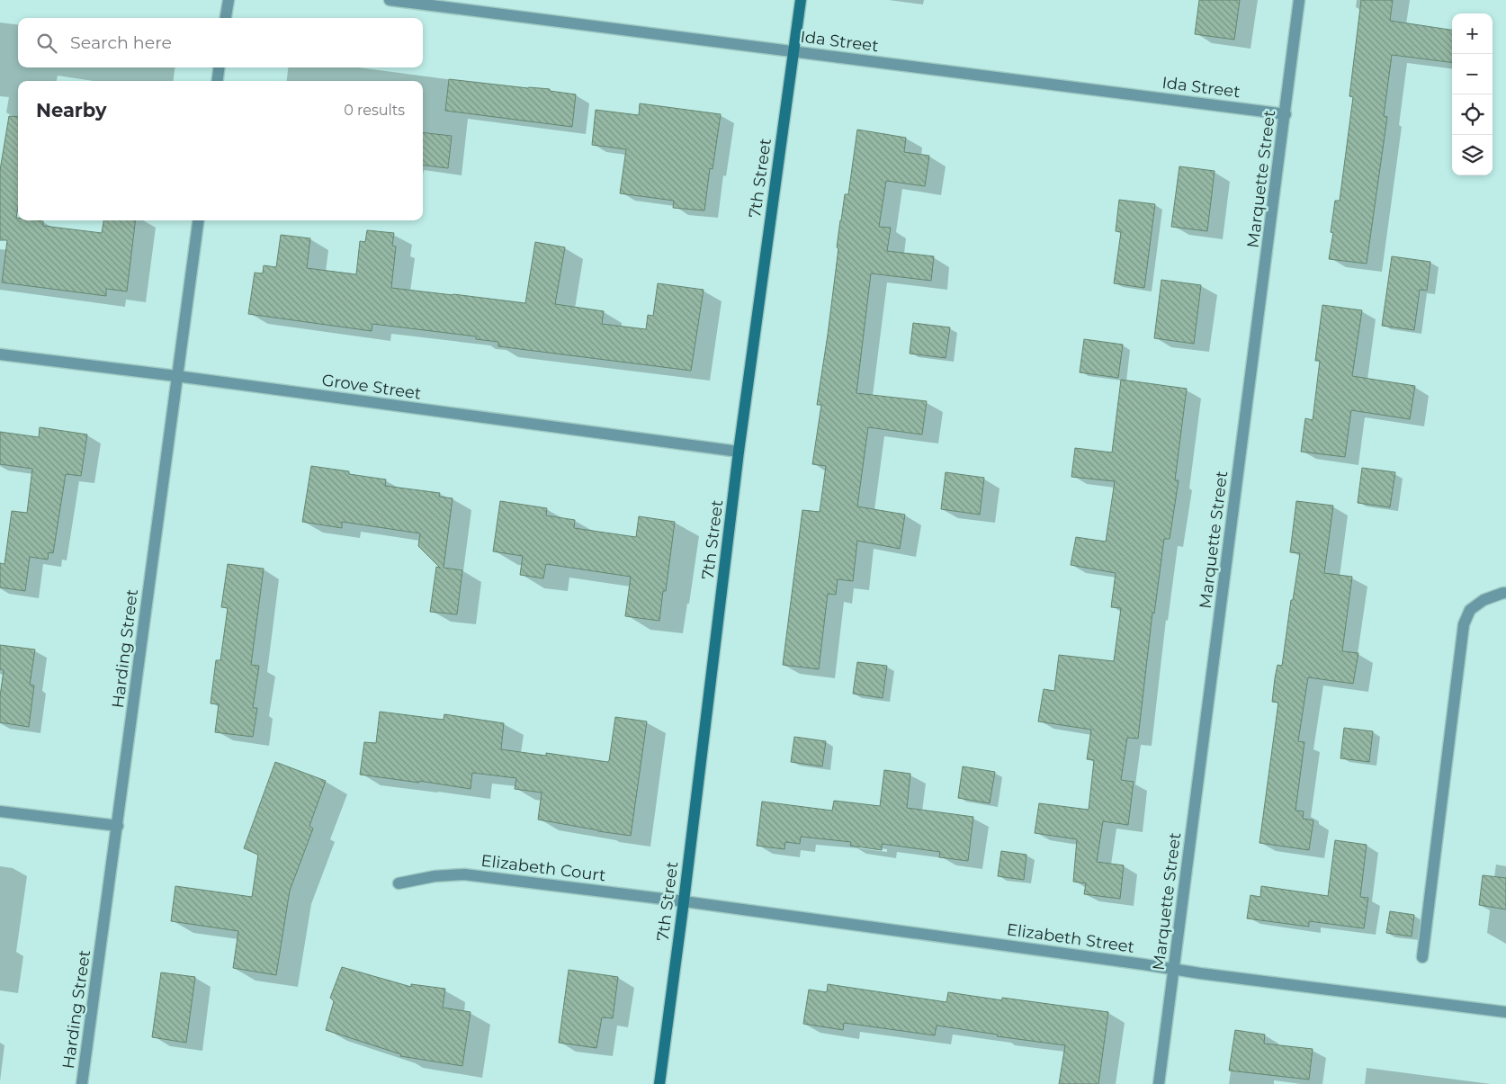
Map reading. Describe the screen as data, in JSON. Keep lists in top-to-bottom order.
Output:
{
  "streets": {
    "street": [
      "Ida Street",
      "7th Street",
      "Marquette Street",
      "Grove Street",
      "Harding Street",
      "Elizabeth Court",
      "Elizabeth Street"
    ]
  },
  "crossings": [
    ["Ida Street", "7th Street"],
    ["Ida Street", "Marquette Street"],
    ["7th Street", "Grove Street"],
    ["7th Street", "Elizabeth Court"],
    ["7th Street", "Elizabeth Street"],
    ["Marquette Street", "Elizabeth Street"],
    ["Grove Street", "Harding Street"],
    ["Elizabeth Court", "Elizabeth Street"]
  ],
  "page": {
    "map_buttons": ["+", "−"],
    "search": "Search here",
    "heading": ["Nearby", "0 results"]
  }
}
